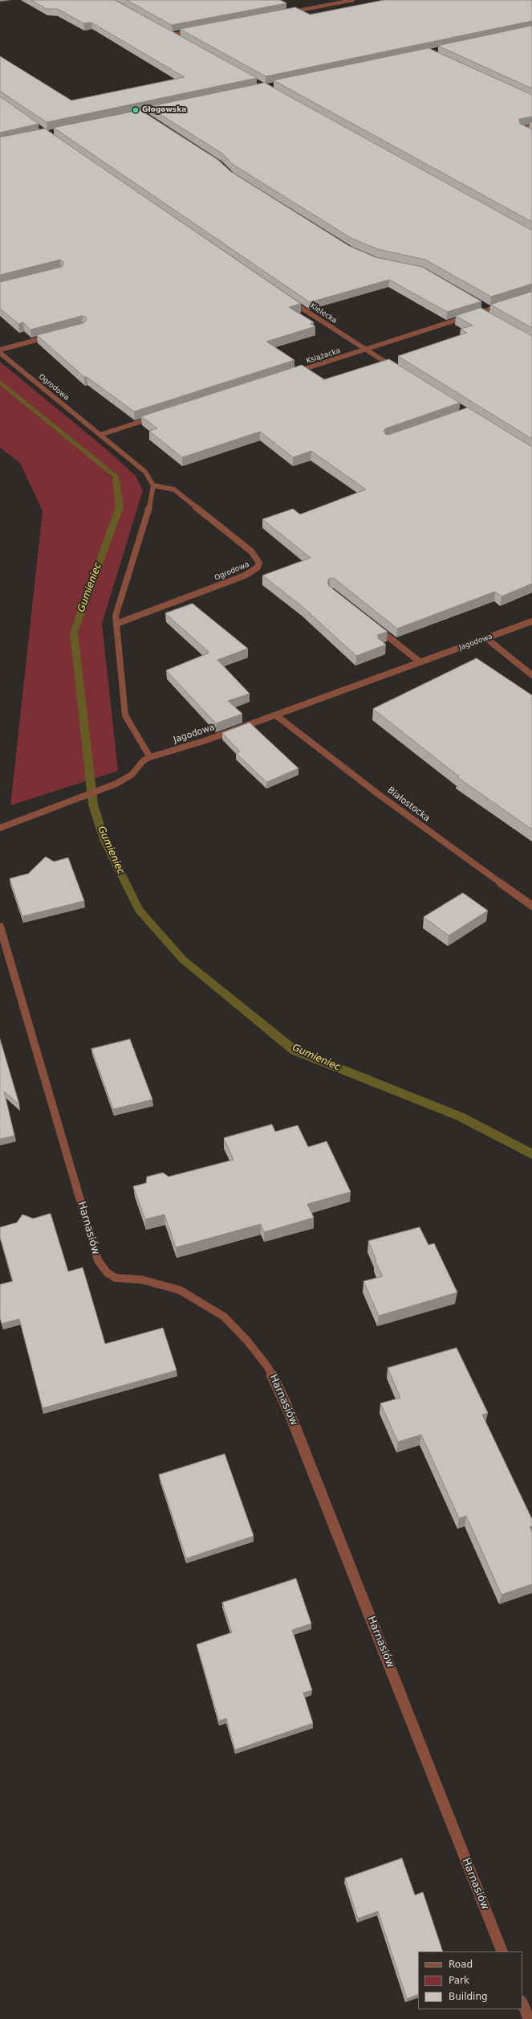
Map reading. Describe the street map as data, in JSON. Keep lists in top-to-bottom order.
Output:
{
  "streets": {
    "street": [
      "Kielecka",
      "Książacka",
      "Ogrodowa",
      "Jagodowa",
      "Białostocka",
      "Harnasiów"
    ]
  },
  "crossings": [
    ["Kielecka", "Książacka"],
    ["Jagodowa", "Białostocka"]
  ],
  "water": ["Gumieniec"],
  "places": ["Głogowska"],
  "legend": ["Road", "Park", "Building"]
}
